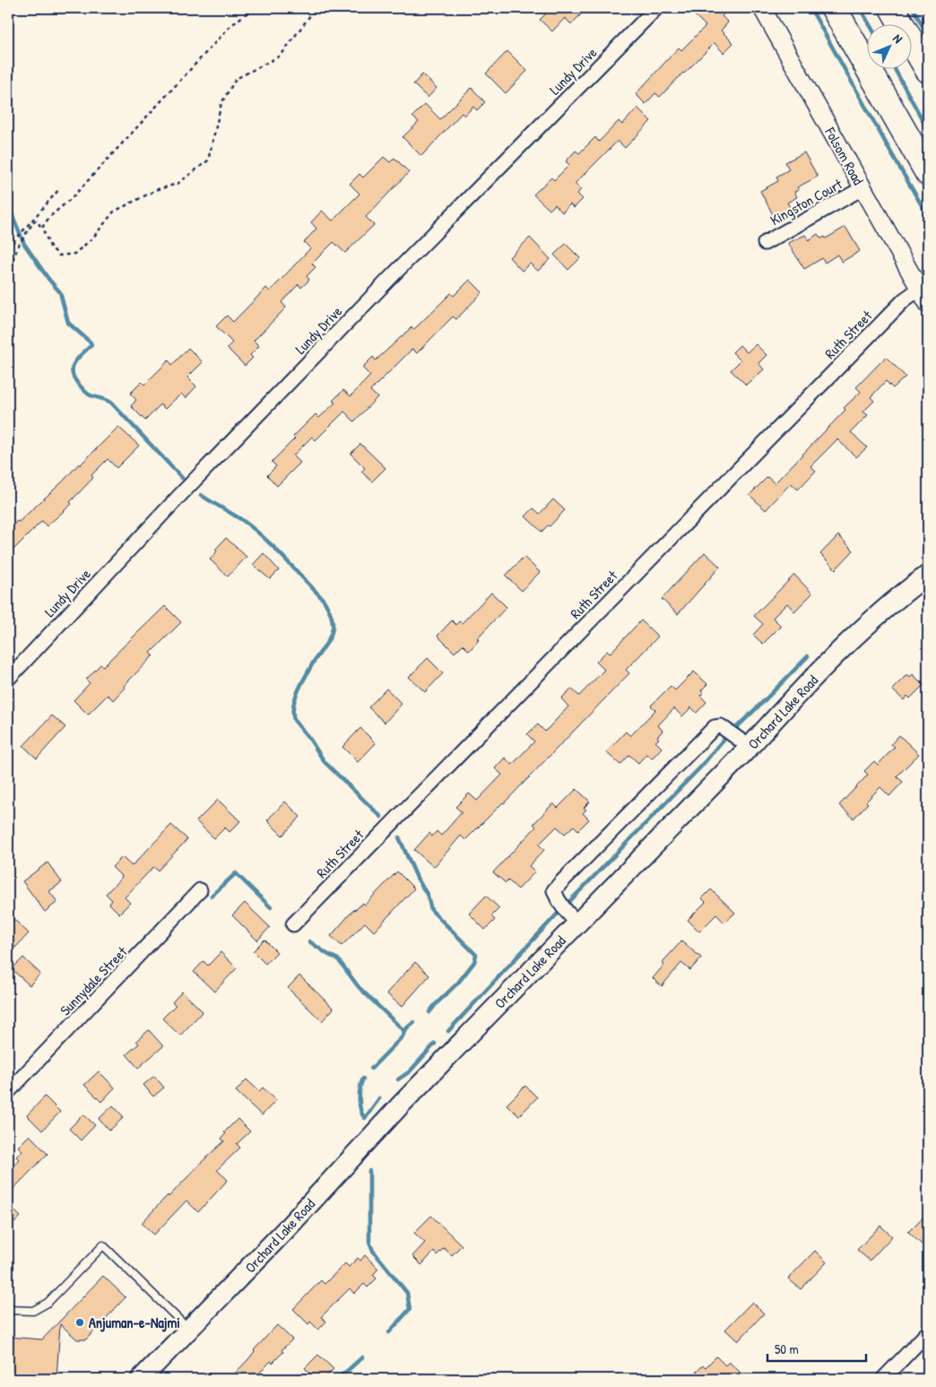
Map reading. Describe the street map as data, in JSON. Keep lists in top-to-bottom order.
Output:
{
  "streets": {
    "main road": ["Orchard Lake Road"],
    "street": [
      "Lundy Drive",
      "Folsom Road",
      "Kingston Court",
      "Ruth Street",
      "Sunnydale Street"
    ]
  },
  "crossings": [
    ["Folsom Road", "Kingston Court"],
    ["Folsom Road", "Ruth Street"]
  ],
  "places": ["Anjuman-e-Najmi"],
  "scale_bar": "50 m",
  "north": "top right"
}
